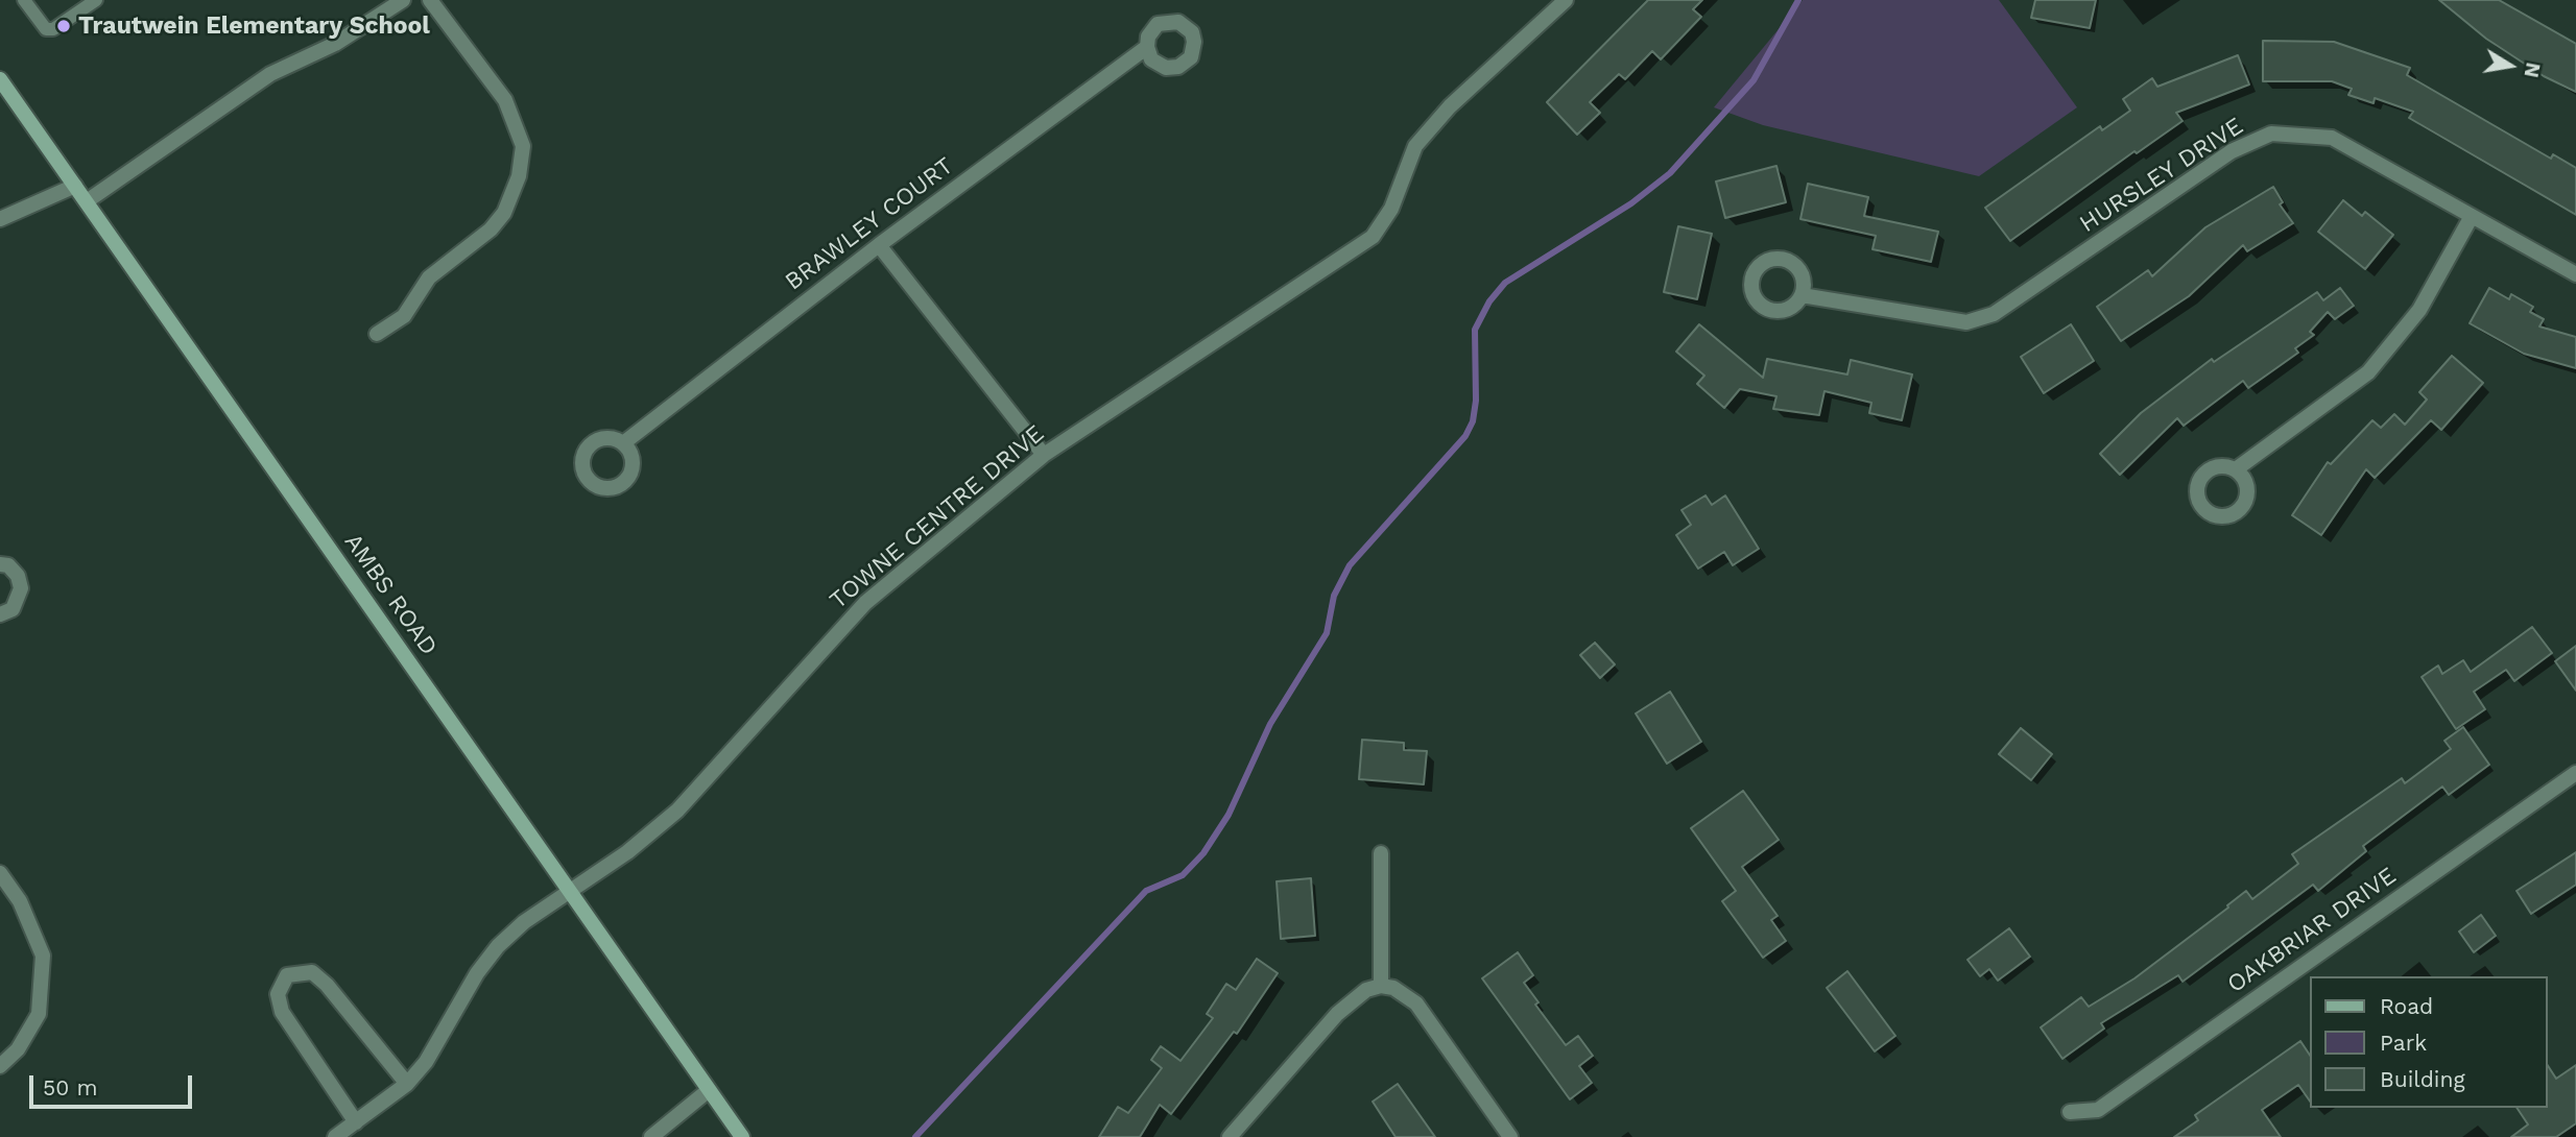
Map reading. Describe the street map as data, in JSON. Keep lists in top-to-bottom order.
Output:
{
  "streets": {
    "street": [
      "HURSLEY DRIVE",
      "BRAWLEY COURT",
      "TOWNE CENTRE DRIVE",
      "AMBS ROAD",
      "OAKBRIAR DRIVE"
    ]
  },
  "crossings": [
    ["TOWNE CENTRE DRIVE", "AMBS ROAD"]
  ],
  "places": ["Trautwein Elementary School"],
  "legend": ["Road", "Park", "Building"],
  "scale_bar": "50 m",
  "north": "right"
}
